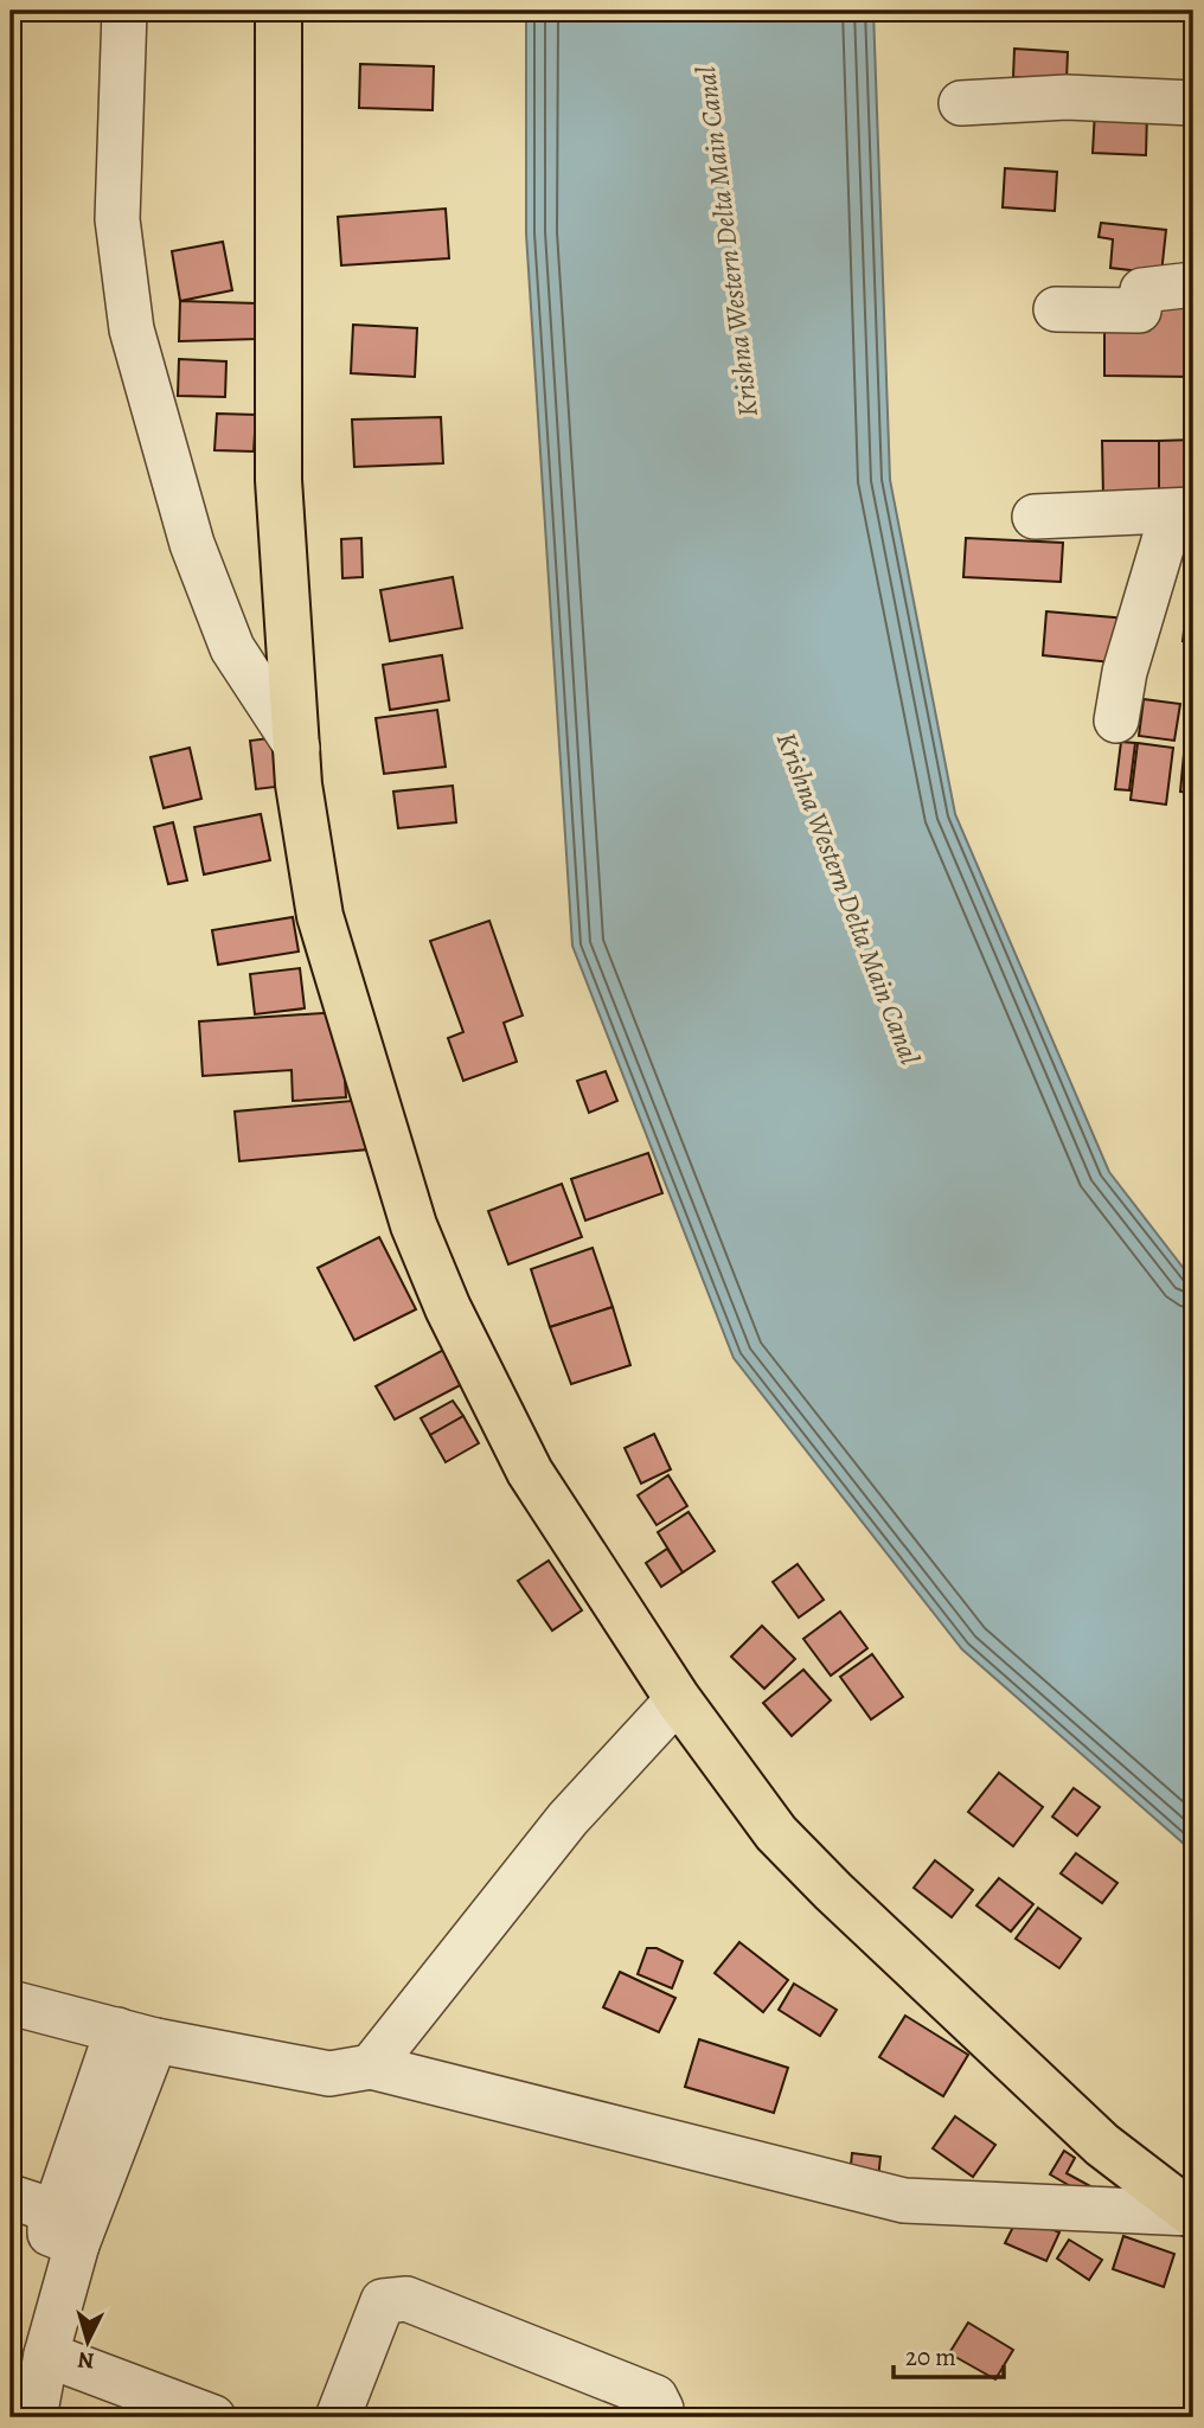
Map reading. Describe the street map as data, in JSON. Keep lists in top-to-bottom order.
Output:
{
  "water": ["Krishna Western Delta Main Canal"],
  "scale_bar": "20 m",
  "north": "bottom"
}
